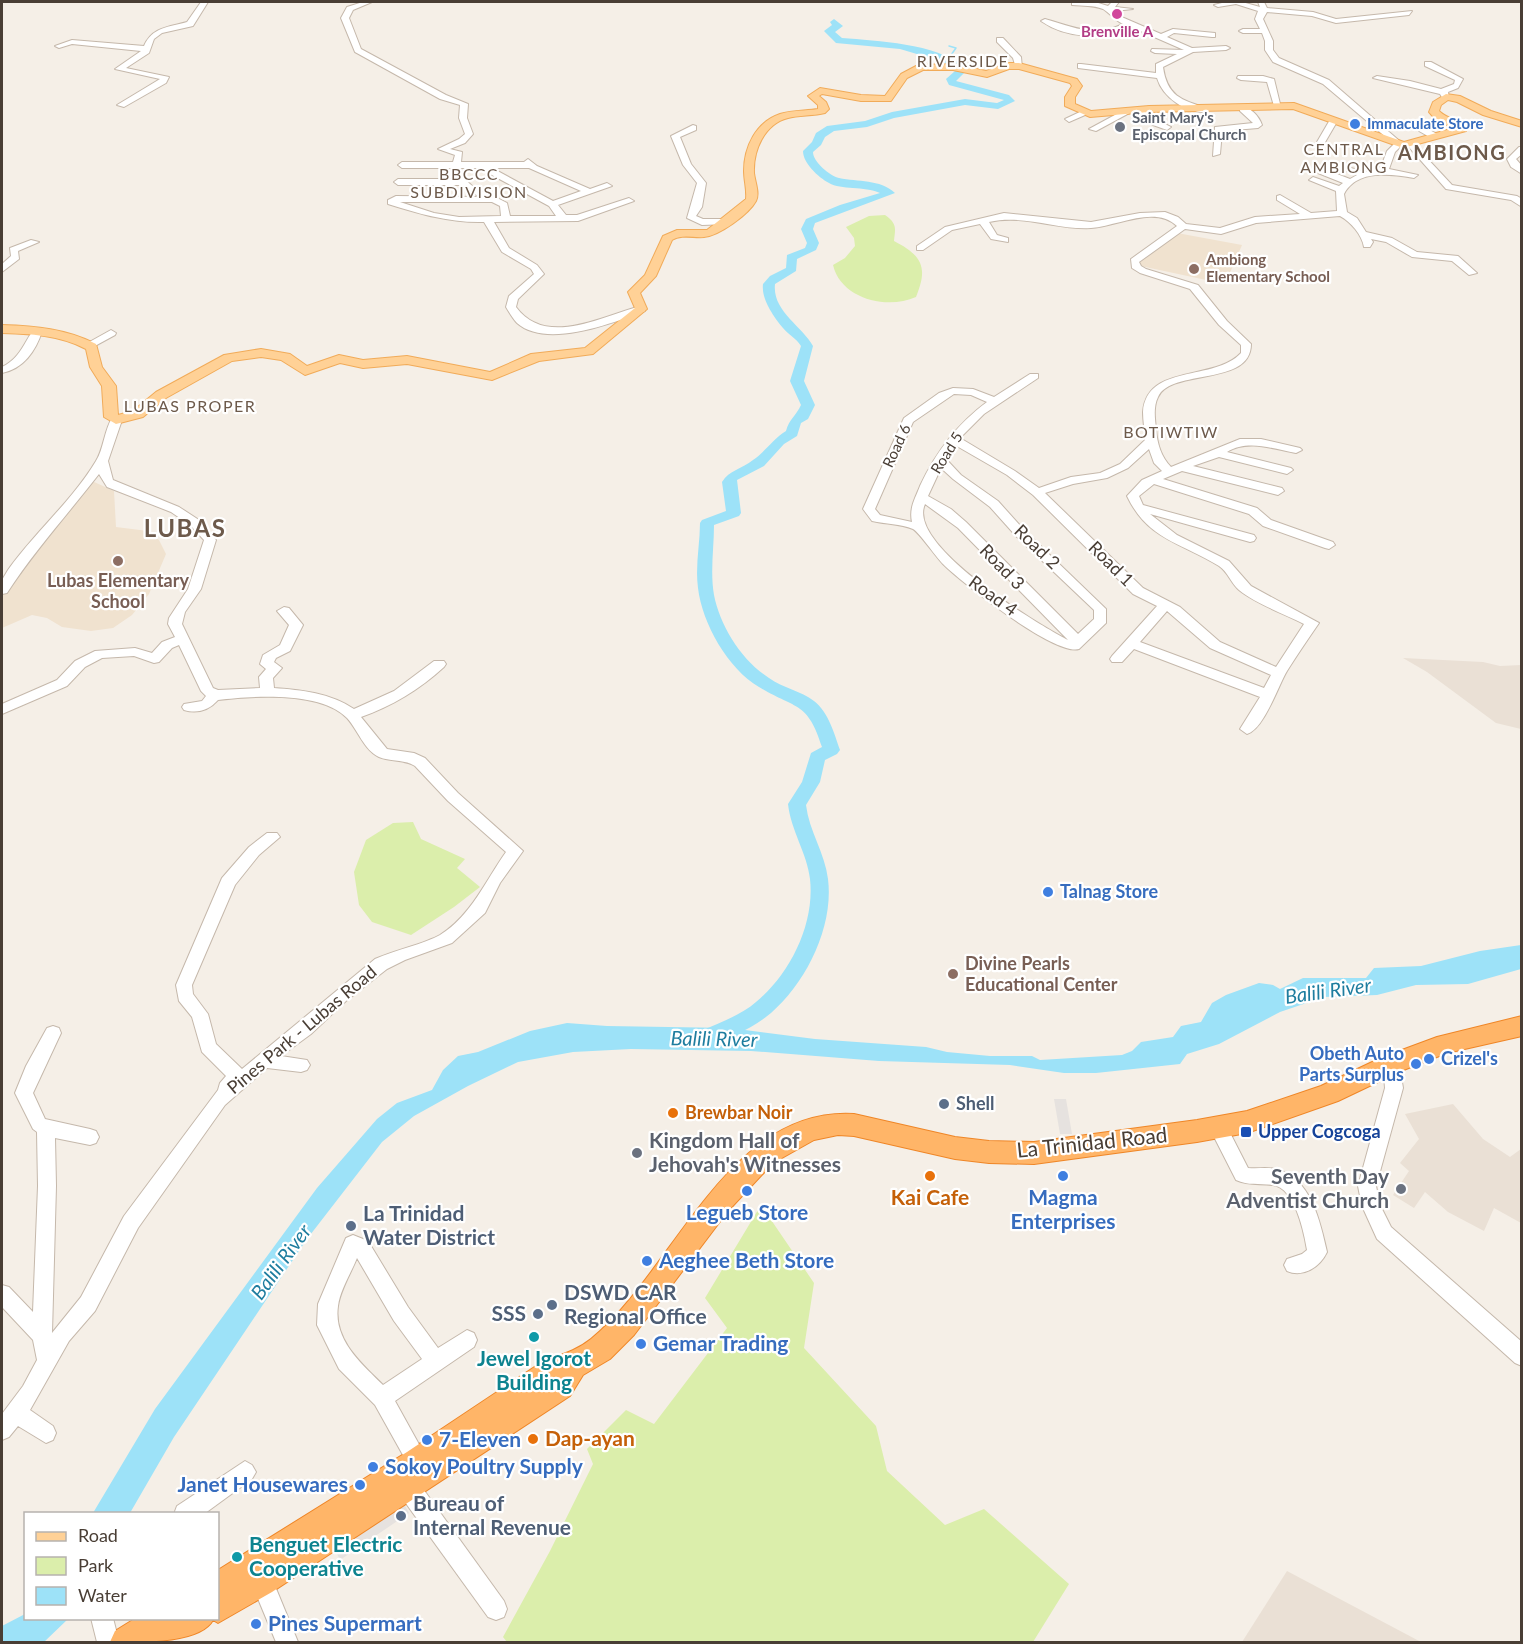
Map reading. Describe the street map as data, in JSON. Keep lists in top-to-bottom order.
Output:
{
  "streets": {
    "highway": ["La Trinidad Road"],
    "street": [
      "Road 6",
      "Road 5",
      "Road 2",
      "Road 1",
      "Road 3",
      "Road 4",
      "Pines Park - Lubas Road"
    ]
  },
  "crossings": [
    ["Road 6", "Road 5"],
    ["Road 6", "Road 4"],
    ["Road 5", "Road 2"],
    ["Road 5", "Road 1"],
    ["Road 5", "Road 3"],
    ["Road 5", "Road 4"],
    ["Road 2", "Road 3"],
    ["Road 2", "Road 4"],
    ["Road 3", "Road 4"]
  ],
  "districts": [
    "RIVERSIDE",
    "CENTRAL AMBIONG",
    "AMBIONG",
    "BBCCC SUBDIVISION",
    "LUBAS PROPER",
    "BOTIWTIW",
    "LUBAS"
  ],
  "water": ["Balili River"],
  "places": {
    "other": [
      "Brenville A",
      "Immaculate Store",
      "Saint Mary's Episcopal Church",
      "Ambiong Elementary School",
      "Lubas Elementary School",
      "Talnag Store",
      "Divine Pearls Educational Center",
      "Crizel's",
      "Obeth Auto Parts Surplus",
      "Shell",
      "Brewbar Noir",
      "Kingdom Hall of Jehovah's Witnesses",
      "Kai Cafe",
      "Magma Enterprises",
      "Seventh Day Adventist Church",
      "Legueb Store",
      "La Trinidad Water District",
      "Aeghee Beth Store",
      "DSWD CAR Regional Office",
      "SSS",
      "Jewel Igorot Building",
      "Gemar Trading",
      "Dap-ayan",
      "7-Eleven",
      "Sokoy Poultry Supply",
      "Janet Housewares",
      "Bureau of Internal Revenue",
      "Benguet Electric Cooperative",
      "Pines Supermart"
    ],
    "transit": ["Upper Cogcoga"]
  },
  "legend": ["Road", "Park", "Water"]
}
